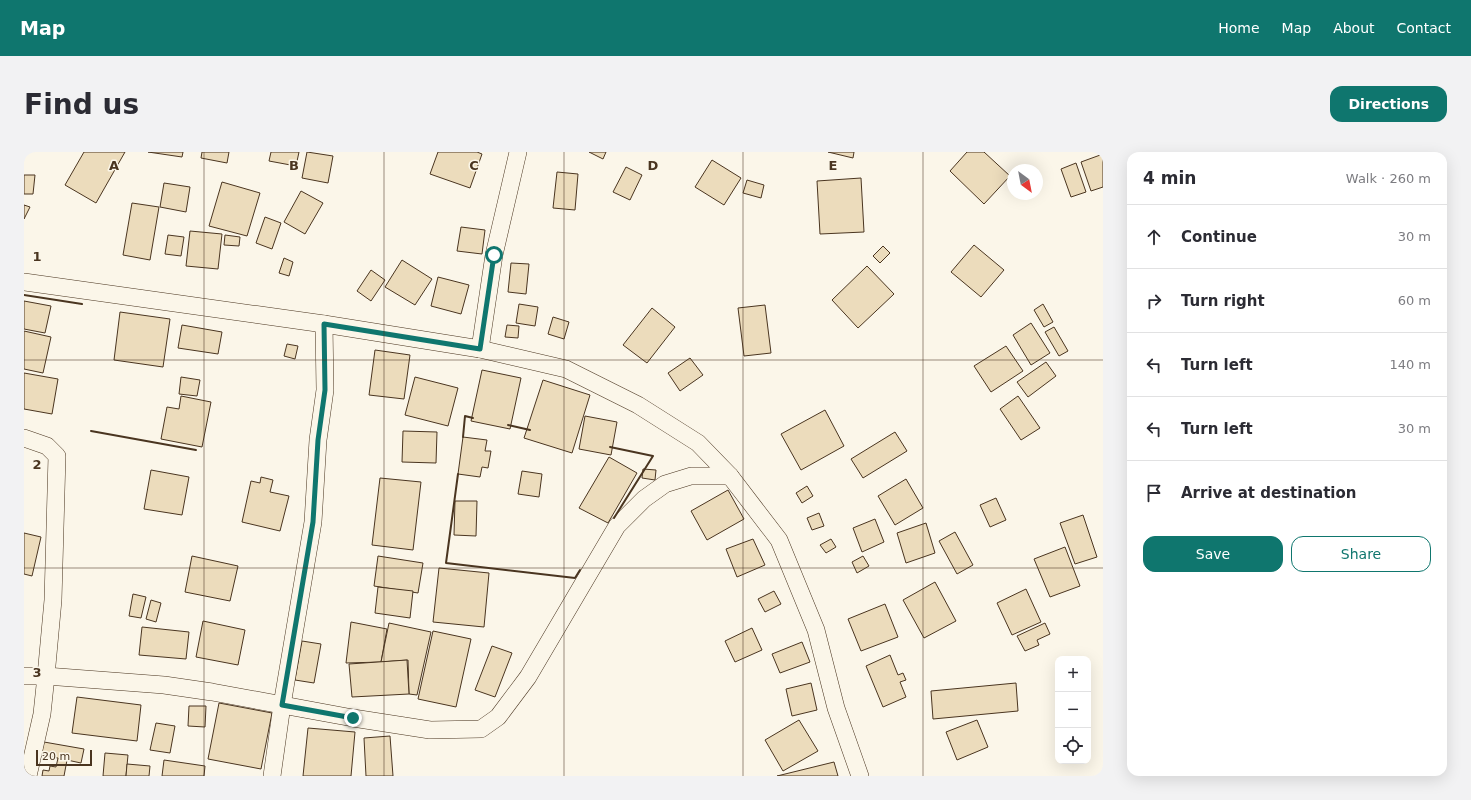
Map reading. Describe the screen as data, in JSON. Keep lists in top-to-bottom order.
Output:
{
  "scale_bar": "20 m",
  "north": "bottom right",
  "page": {
    "header": "Map",
    "nav": [
      "Home",
      "Map",
      "About",
      "Contact"
    ],
    "buttons": [
      "Directions",
      ["Save", "Share"]
    ],
    "title": "Find us",
    "heading": ["4 min", "Walk · 260 m"],
    "list": [
      ["Continue", "30 m"],
      ["Turn right", "60 m"],
      ["Turn left", "140 m"],
      ["Turn left", "30 m"],
      "Arrive at destination"
    ],
    "map_buttons": ["+", "−"],
    "scale": "20 m"
  },
  "grid": {
    "columns": [
      "A",
      "B",
      "C",
      "D",
      "E"
    ],
    "rows": ["1", "2", "3"]
  }
}
